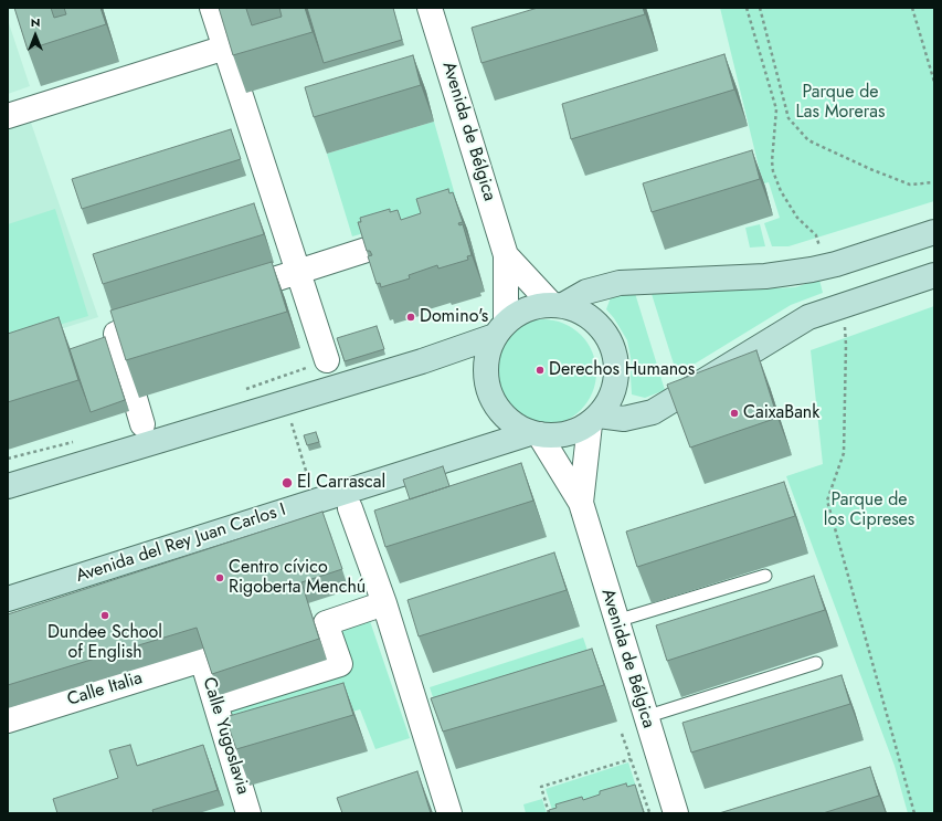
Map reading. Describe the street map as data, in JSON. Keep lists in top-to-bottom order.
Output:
{
  "streets": {
    "main road": ["Avenida del Rey Juan Carlos I"],
    "street": ["Avenida de Bélgica", "Calle Italia", "Calle Yugoslavia"]
  },
  "crossings": [
    ["Calle Italia", "Calle Yugoslavia"]
  ],
  "parks": ["Parque de Las Moreras", "Parque de los Cipreses"],
  "places": [
    "Domino's",
    "Derechos Humanos",
    "CaixaBank",
    "El Carrascal",
    "Centro cívico Rigoberta Menchú",
    "Dundee School of English"
  ],
  "north": "top"
}
